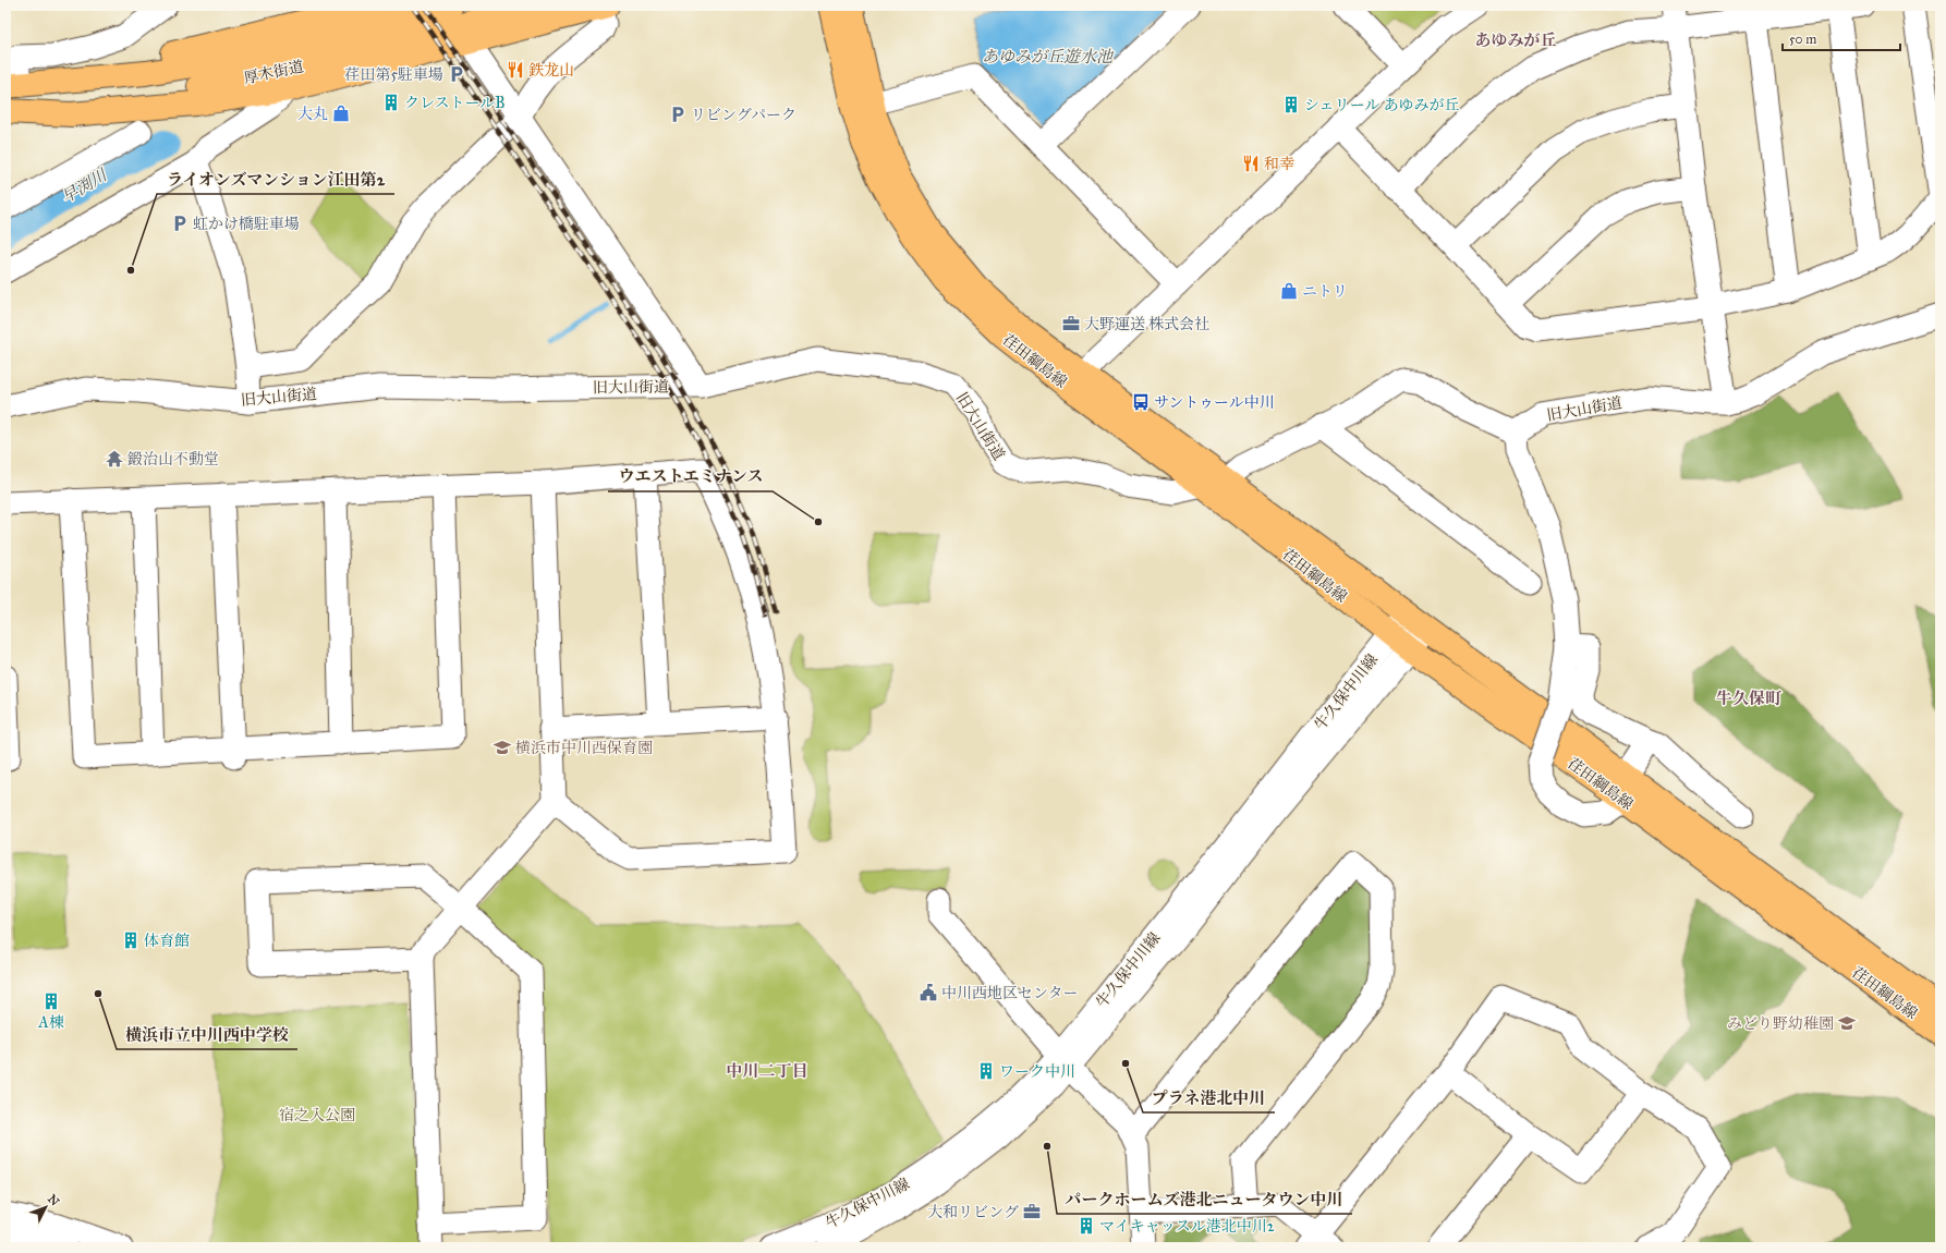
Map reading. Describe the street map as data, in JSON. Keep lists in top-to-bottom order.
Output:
{
  "streets": {
    "main road": ["厚木街道", "荏田綱島線"],
    "street": ["旧大山街道", "牛久保中川線"]
  },
  "crossings": [
    ["荏田綱島線", "旧大山街道"],
    ["荏田綱島線", "牛久保中川線"]
  ],
  "districts": ["あゆみが丘", "牛久保町", "中川二丁目"],
  "water": ["あゆみが丘遊水池", "早渕川"],
  "parks": ["宿之入公園"],
  "places": {
    "restaurant": ["鉄龙山", "和幸"],
    "parking": ["荏田第5駐車場", "リビングパーク", "虹かけ橋駐車場"],
    "building": [
      "クレストールB",
      "シェリール あゆみが丘",
      "体育館",
      "A棟",
      "ワーク中川",
      "マイキャッスル港北中川2"
    ],
    "shop": ["大丸", "ニトリ"],
    "other": [
      "ライオンズマンション江田第2",
      "ウエストエミナンス",
      "横浜市立中川西中学校",
      "プラネ港北中川",
      "パークホームズ港北ニュータウン中川"
    ],
    "office": ["大野運送 株式会社", "大和リビング"],
    "bus stop": ["サントゥール中川"],
    "temple": ["鍛治山不動堂"],
    "school or university": ["横浜市中川西保育園", "みどり野幼稚園"],
    "public building": ["中川西地区センター"]
  },
  "scale_bar": "50 m",
  "north": "top right"
}
